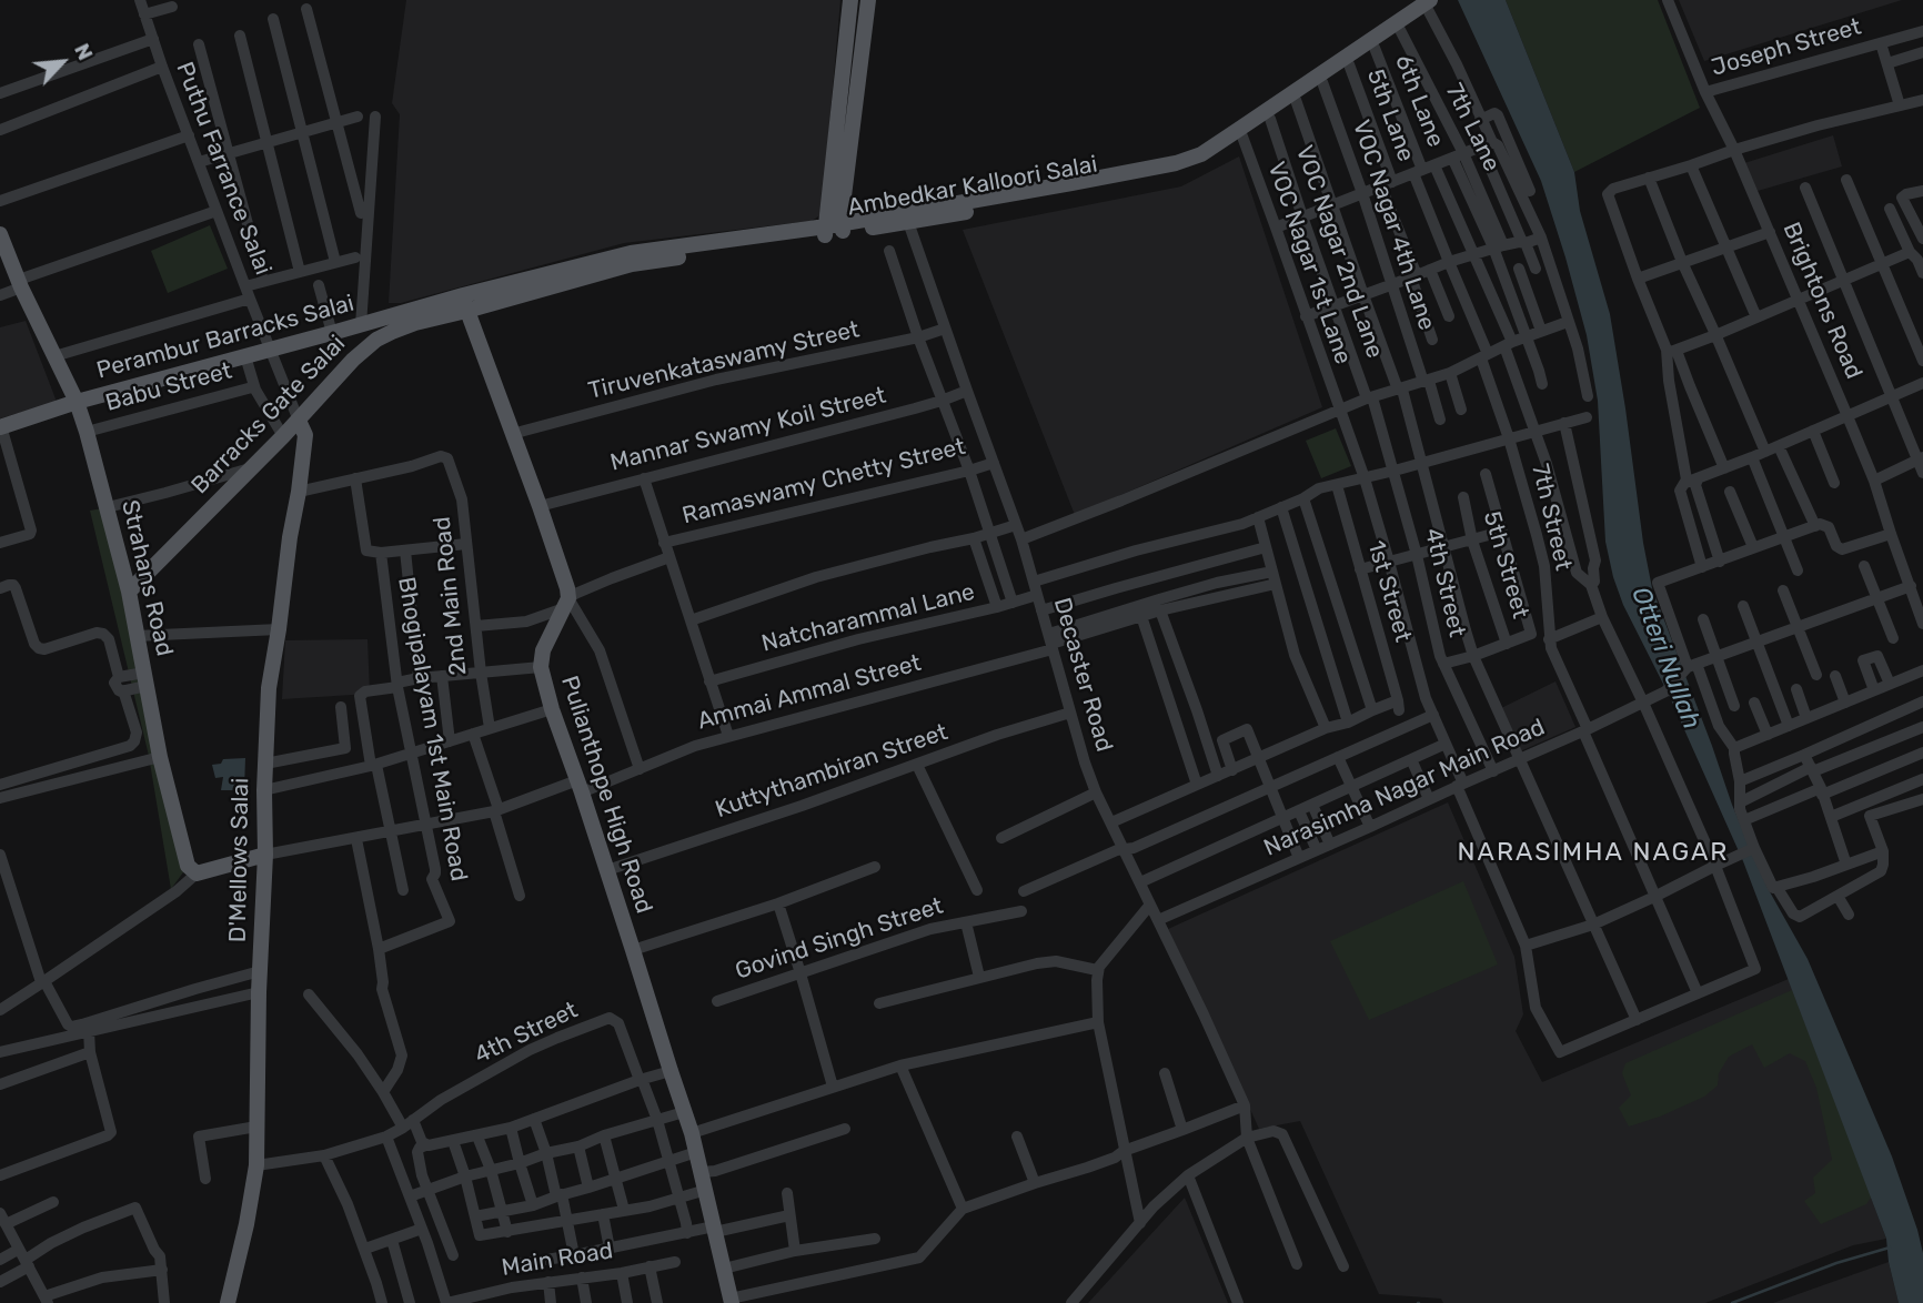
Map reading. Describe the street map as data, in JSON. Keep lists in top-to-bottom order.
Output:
{
  "streets": {
    "main road": [
      "Ambedkar Kalloori Salai",
      "Perambur Barracks Salai",
      "Barracks Gate Salai",
      "Strahans Road",
      "Pulianthope High Road",
      "D'Mellows Salai"
    ],
    "street": [
      "Joseph Street",
      "6th Lane",
      "5th Lane",
      "7th Lane",
      "Puthu Farrance Salai",
      "VOC Nagar 4th Lane",
      "VOC Nagar 2nd Lane",
      "VOC Nagar 1st Lane",
      "Brightons Road",
      "Tiruvenkataswamy Street",
      "Babu Street",
      "Mannar Swamy Koil Street",
      "Ramaswamy Chetty Street",
      "7th Street",
      "5th Street",
      "4th Street",
      "1st Street",
      "2nd Main Road",
      "Natcharammal Lane",
      "Decaster Road",
      "Ammai Ammal Street",
      "Bhogipalayam 1st Main Road",
      "Kuttythambiran Street",
      "Narasimha Nagar Main Road",
      "Govind Singh Street",
      "Main Road"
    ]
  },
  "crossings": [
    ["Joseph Street", "Brightons Road"],
    ["6th Lane", "Ambedkar Kalloori Salai"],
    ["6th Lane", "7th Street"],
    ["5th Lane", "Ambedkar Kalloori Salai"],
    ["7th Lane", "Ambedkar Kalloori Salai"],
    ["Puthu Farrance Salai", "Perambur Barracks Salai"],
    ["Puthu Farrance Salai", "Barracks Gate Salai"],
    ["Puthu Farrance Salai", "D'Mellows Salai"],
    ["Ambedkar Kalloori Salai", "VOC Nagar 4th Lane"],
    ["Ambedkar Kalloori Salai", "VOC Nagar 2nd Lane"],
    ["Ambedkar Kalloori Salai", "VOC Nagar 1st Lane"],
    ["Ambedkar Kalloori Salai", "Perambur Barracks Salai"],
    ["Ambedkar Kalloori Salai", "Barracks Gate Salai"],
    ["Ambedkar Kalloori Salai", "Decaster Road"],
    ["VOC Nagar 2nd Lane", "4th Street"],
    ["VOC Nagar 1st Lane", "Narasimha Nagar Main Road"],
    ["Perambur Barracks Salai", "Barracks Gate Salai"],
    ["Perambur Barracks Salai", "Strahans Road"],
    ["Tiruvenkataswamy Street", "Decaster Road"],
    ["Babu Street", "Barracks Gate Salai"],
    ["Babu Street", "Strahans Road"],
    ["Barracks Gate Salai", "Strahans Road"],
    ["Barracks Gate Salai", "D'Mellows Salai"],
    ["Mannar Swamy Koil Street", "Decaster Road"],
    ["Ramaswamy Chetty Street", "Decaster Road"],
    ["7th Street", "Narasimha Nagar Main Road"],
    ["4th Street", "Narasimha Nagar Main Road"],
    ["2nd Main Road", "Bhogipalayam 1st Main Road"],
    ["Natcharammal Lane", "Decaster Road"],
    ["Decaster Road", "Ammai Ammal Street"],
    ["Decaster Road", "Kuttythambiran Street"],
    ["Decaster Road", "Narasimha Nagar Main Road"],
    ["Ammai Ammal Street", "Bhogipalayam 1st Main Road"],
    ["Ammai Ammal Street", "Pulianthope High Road"],
    ["Ammai Ammal Street", "D'Mellows Salai"],
    ["Kuttythambiran Street", "Pulianthope High Road"]
  ],
  "districts": ["NARASIMHA NAGAR"],
  "water": ["Otteri Nullah"],
  "north": "top right"
}
